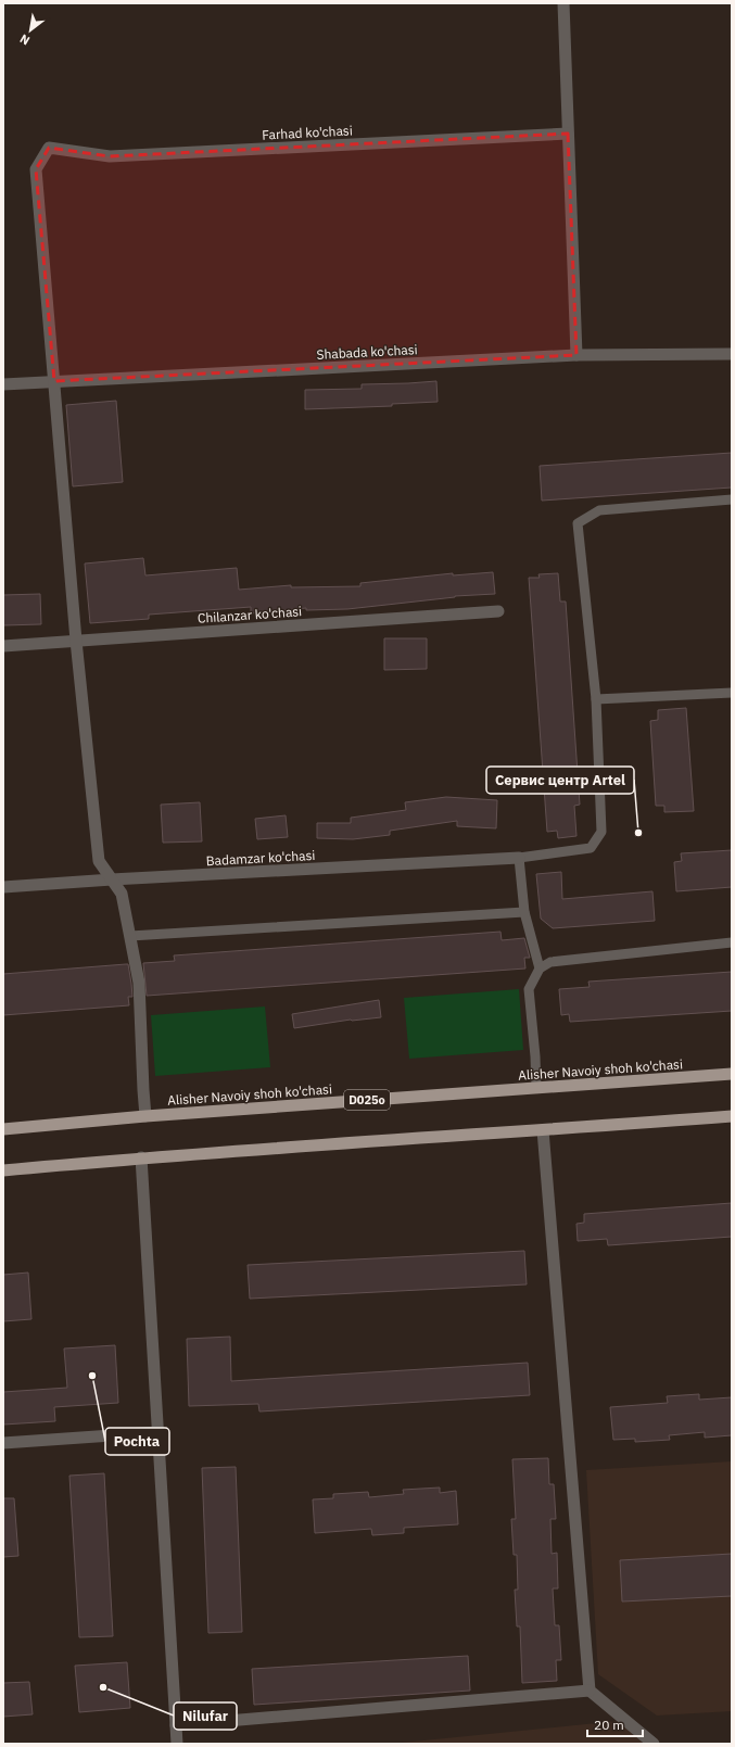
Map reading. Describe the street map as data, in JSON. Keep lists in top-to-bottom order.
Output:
{
  "streets": {
    "main road": ["Alisher Navoiy shoh ko'chasi", "D025o"],
    "street": [
      "Farhad ko'chasi",
      "Shabada ko'chasi",
      "Chilanzar ko'chasi",
      "Badamzar ko'chasi"
    ]
  },
  "crossings": [
    ["Farhad ko'chasi", "Shabada ko'chasi"]
  ],
  "places": ["Сервис центр Artel", "Pochta", "Nilufar"],
  "scale_bar": "20 m",
  "north": "bottom left"
}
